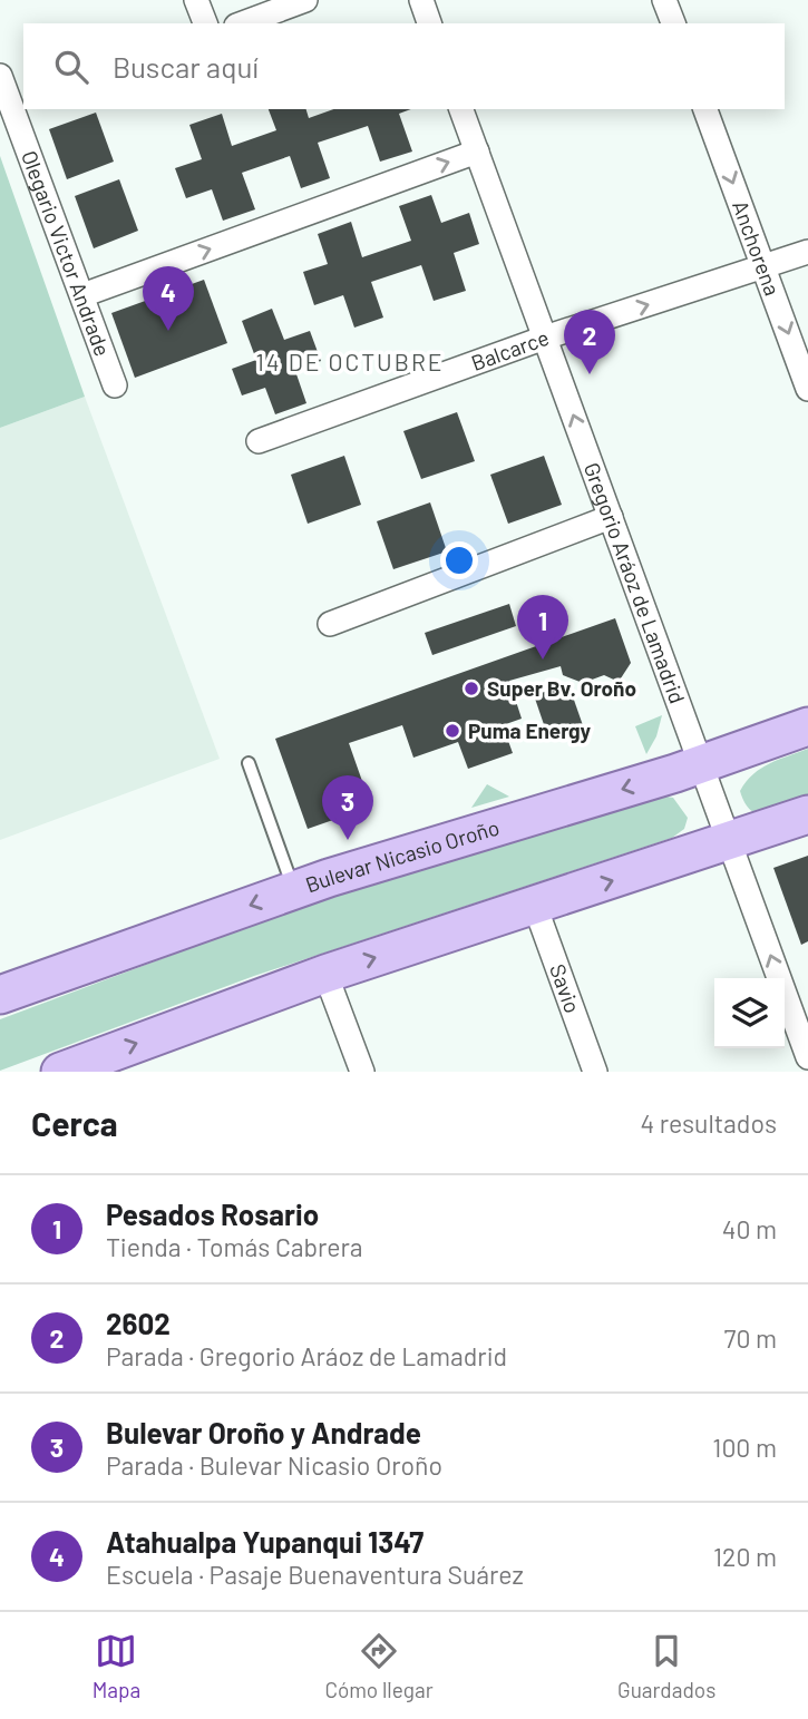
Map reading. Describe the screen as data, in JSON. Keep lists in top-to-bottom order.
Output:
{
  "streets": {
    "main road": ["Bulevar Nicasio Oroño"],
    "street": [
      "Anchorena",
      "Olegario Victor Andrade",
      "Balcarce",
      "Gregorio Aráoz de Lamadrid",
      "Savio"
    ]
  },
  "crossings": [
    ["Anchorena", "Balcarce"],
    ["Balcarce", "Gregorio Aráoz de Lamadrid"],
    ["Gregorio Aráoz de Lamadrid", "Bulevar Nicasio Oroño"]
  ],
  "one_way": ["Anchorena", "Balcarce", "Gregorio Aráoz de Lamadrid"],
  "districts": ["14 DE OCTUBRE"],
  "places": ["Super Bv. Oroño", "Puma Energy"],
  "page": {
    "search": "Buscar aquí",
    "pins": [
      "4",
      "2",
      "1",
      "3"
    ],
    "heading": ["Cerca", "4 resultados"],
    "list": [
      {
        "mark": "1",
        "name": "Pesados Rosario",
        "note": "Tienda · Tomás Cabrera",
        "value": "40 m"
      },
      {
        "mark": "2",
        "name": "2602",
        "note": "Parada · Gregorio Aráoz de Lamadrid",
        "value": "70 m"
      },
      {
        "mark": "3",
        "name": "Bulevar Oroño y Andrade",
        "note": "Parada · Bulevar Nicasio Oroño",
        "value": "100 m"
      },
      {
        "mark": "4",
        "name": "Atahualpa Yupanqui 1347",
        "note": "Escuela · Pasaje Buenaventura Suárez",
        "value": "120 m"
      }
    ],
    "nav": ["Mapa", "Cómo llegar", "Guardados"]
  }
}
